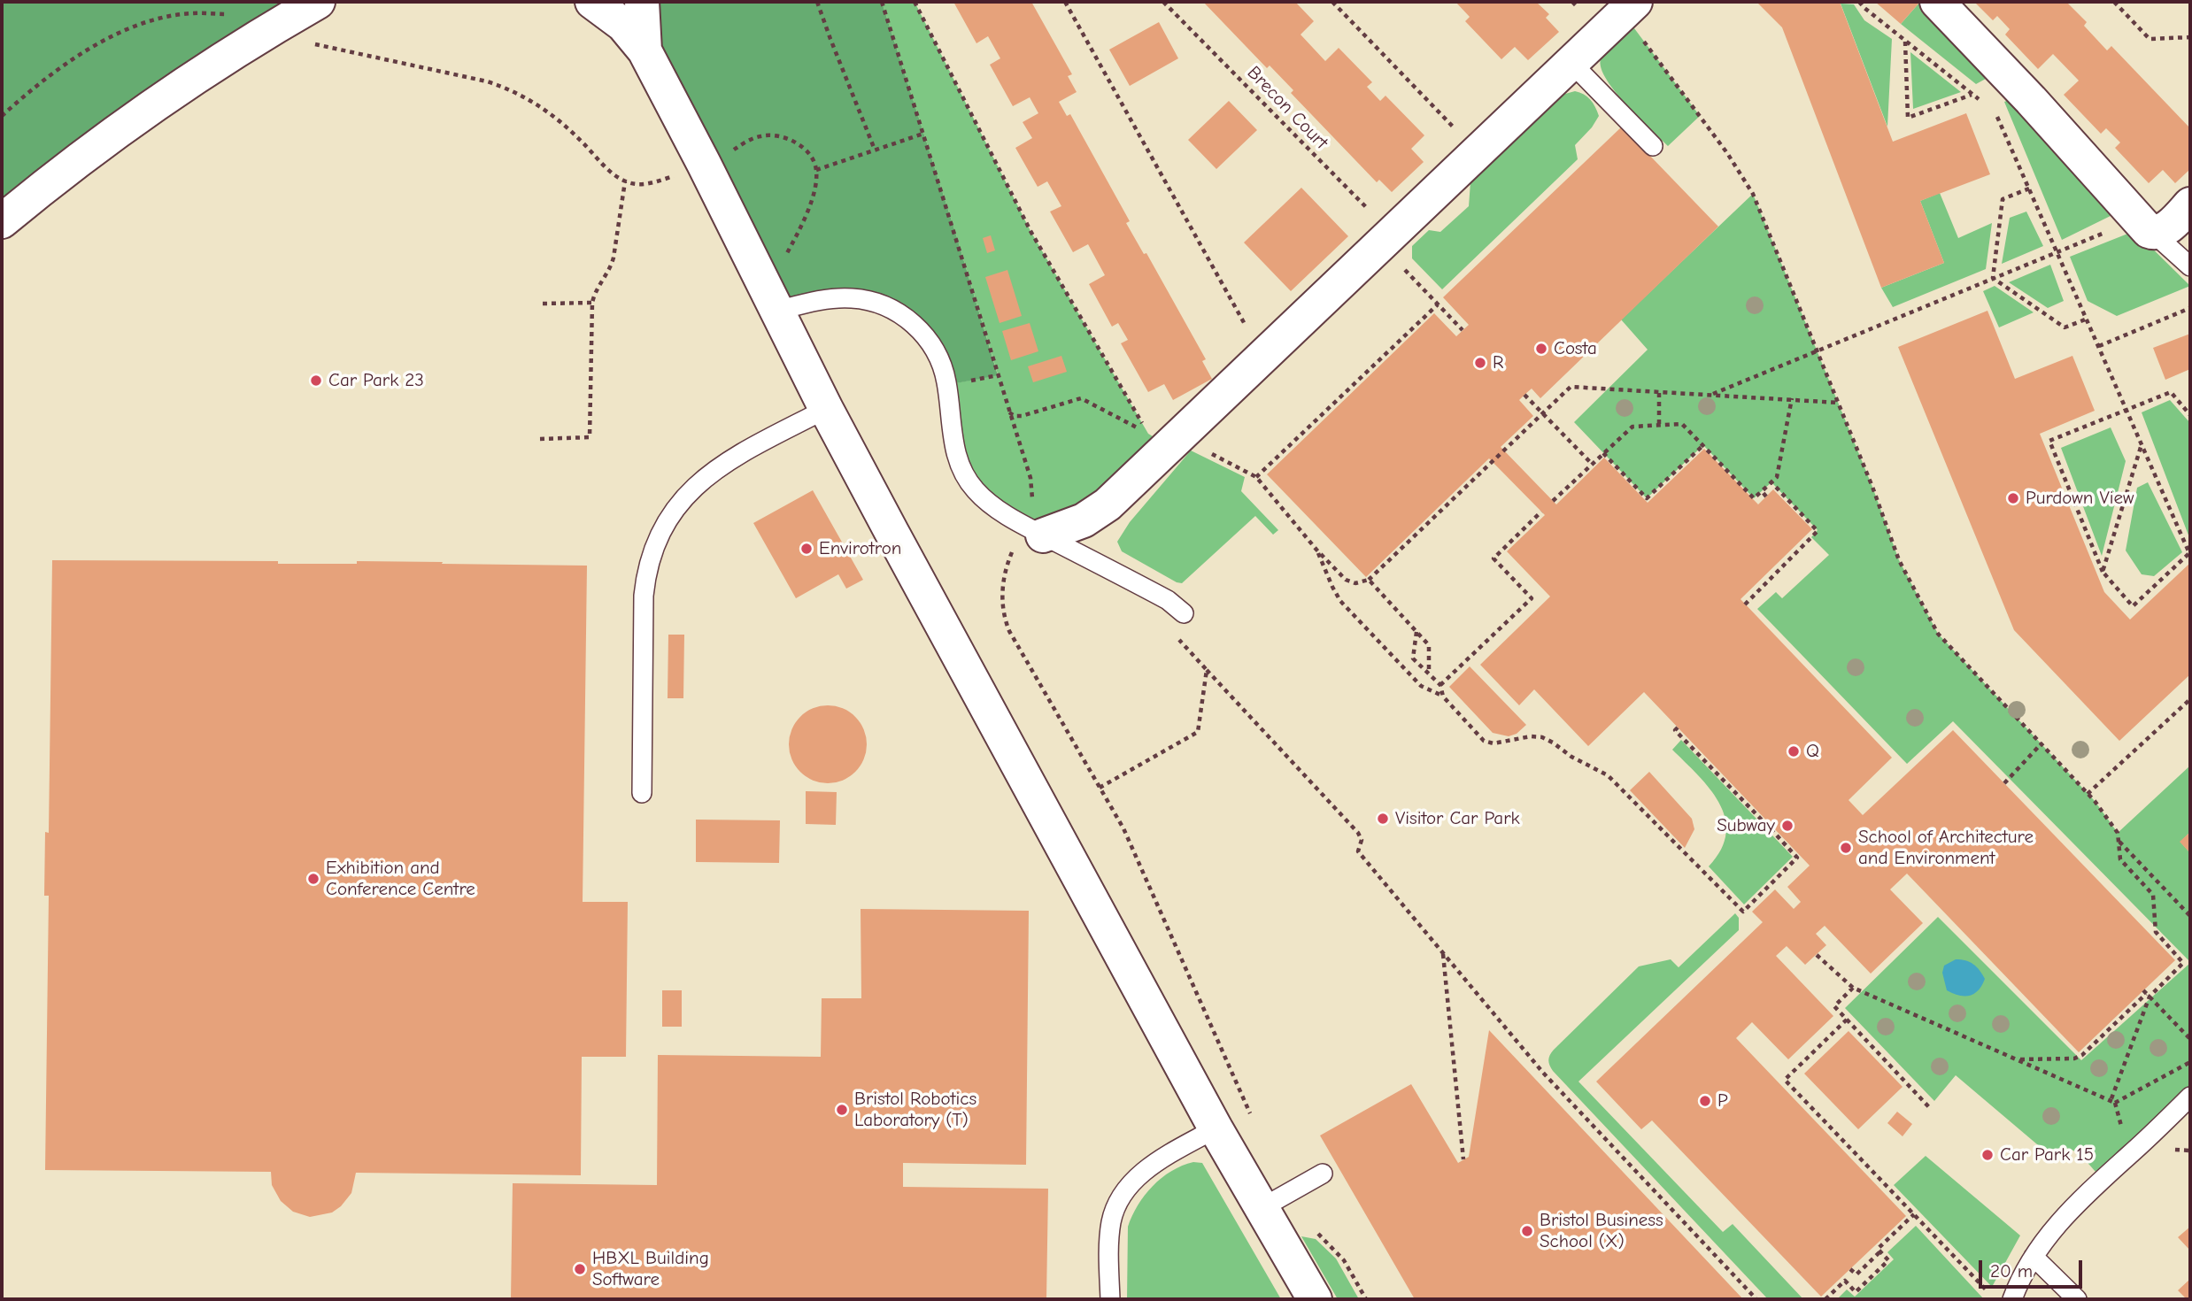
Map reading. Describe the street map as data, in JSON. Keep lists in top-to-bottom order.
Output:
{
  "streets": {
    "path": ["Brecon Court"]
  },
  "places": [
    "Costa",
    "R",
    "Car Park 23",
    "Purdown View",
    "Envirotron",
    "Q",
    "Visitor Car Park",
    "Subway",
    "School of Architecture and Environment",
    "Exhibition and Conference Centre",
    "P",
    "Bristol Robotics Laboratory (T)",
    "Car Park 15",
    "Bristol Business School (X)",
    "HBXL Building Software"
  ],
  "scale_bar": "20 m"
}
